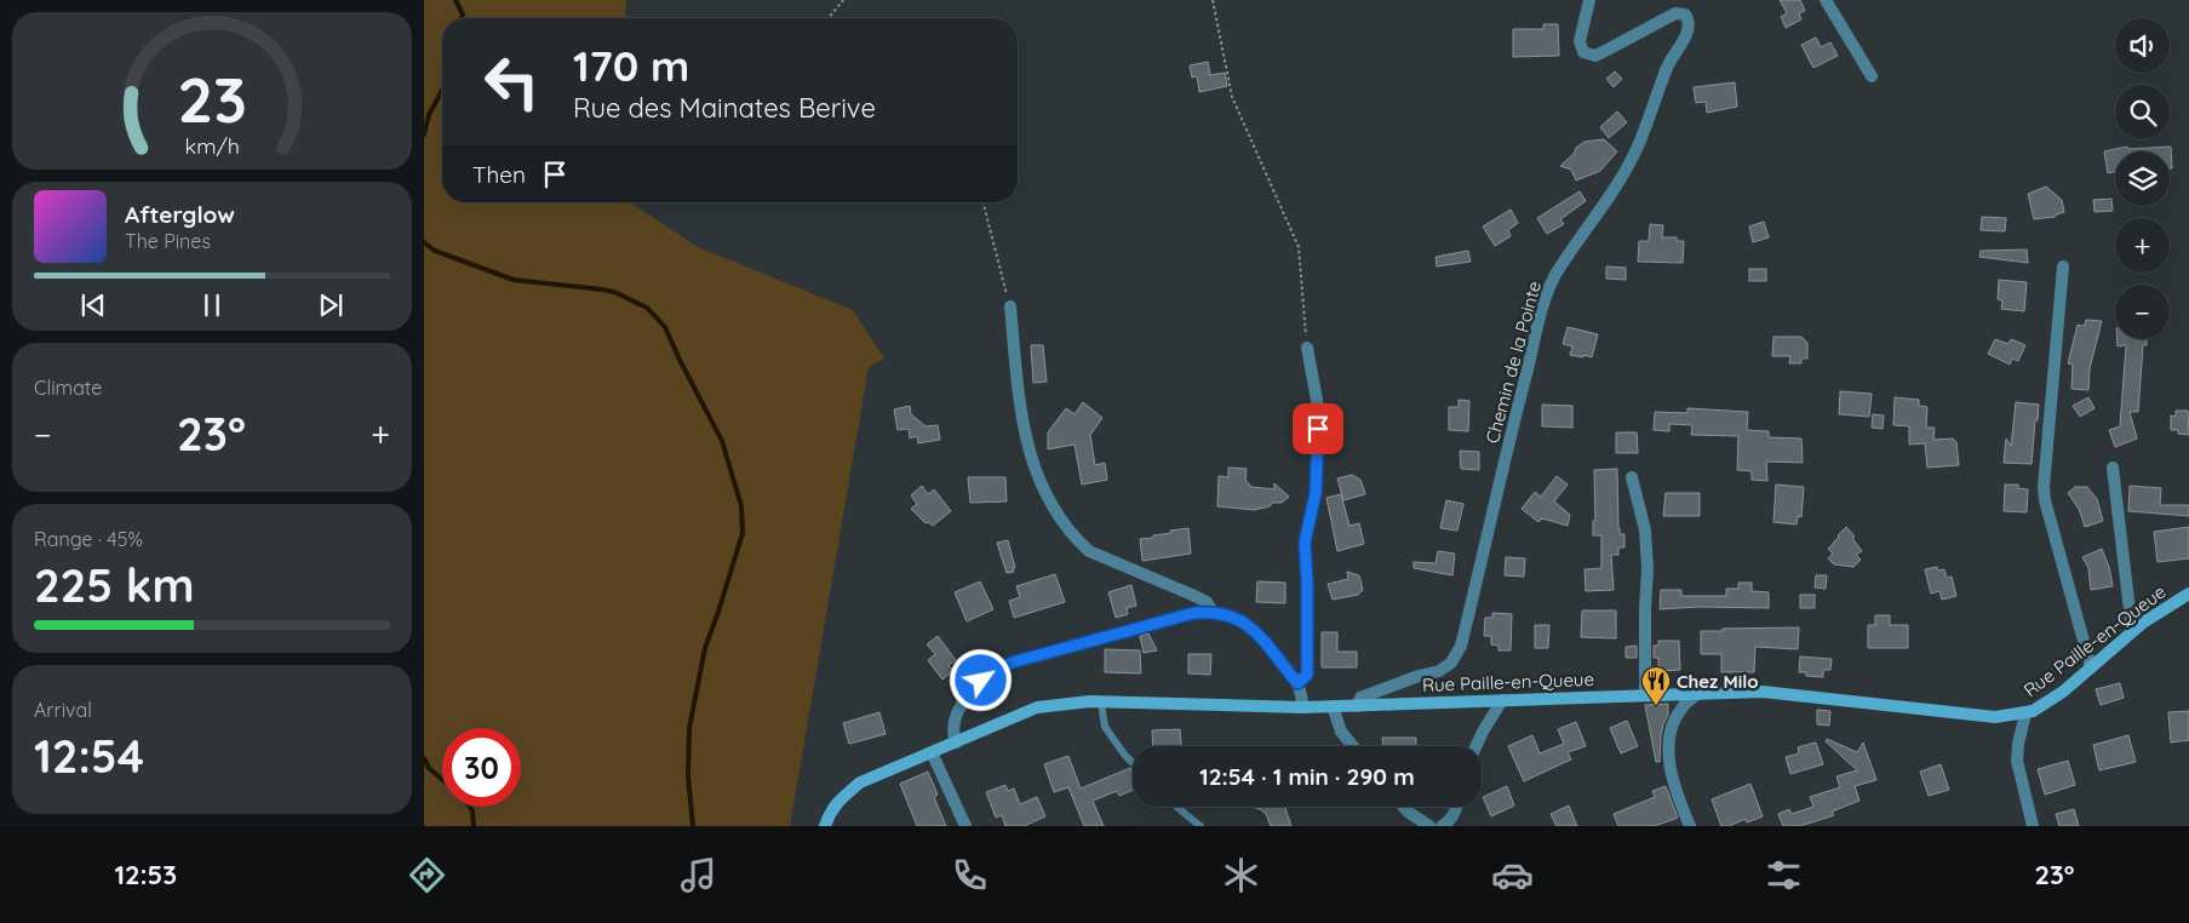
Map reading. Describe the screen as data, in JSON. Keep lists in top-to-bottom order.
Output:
{
  "streets": {
    "main road": ["Rue Paille-en-Queue"],
    "street": ["Chemin de la Pointe"]
  },
  "crossings": [
    ["Chemin de la Pointe", "Rue Paille-en-Queue"]
  ],
  "places": {
    "restaurant": ["Chez Milo"]
  },
  "page": {
    "map_buttons": ["+", "−"],
    "turn": ["170 m", "Rue des Mainates Berive"],
    "then": "Then",
    "song": ["Afterglow", "The Pines"],
    "tile": [
      "Climate",
      ["Range · 45%", "225 km"],
      ["Arrival", "12:54"]
    ],
    "heat": ["−", "23°", "+"],
    "limit": "30",
    "trip": "12:54 · 1 min · 290 m",
    "tabs": ["12:53", "23°"],
    "gauge": ["23", "km/h"]
  }
}
